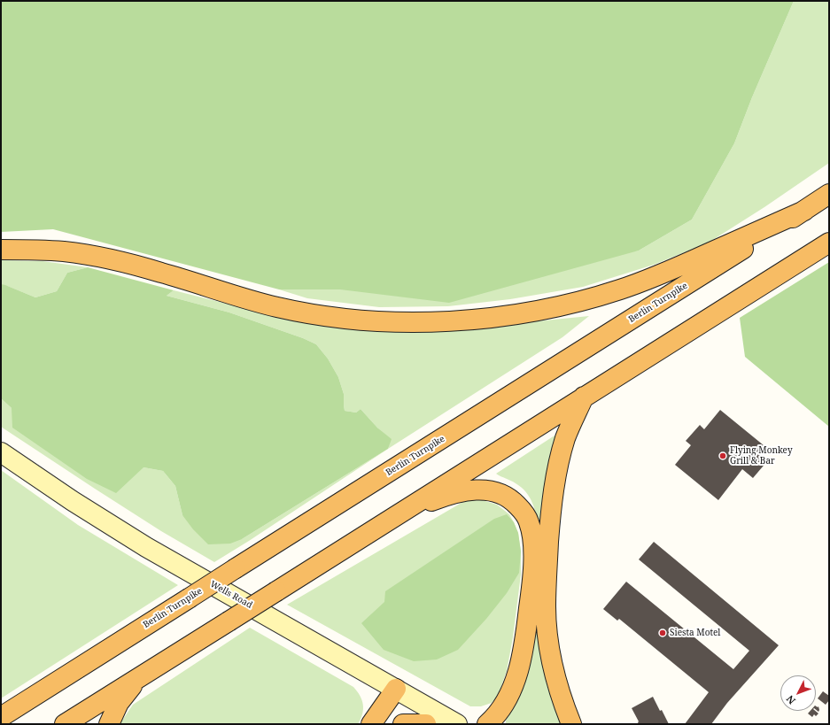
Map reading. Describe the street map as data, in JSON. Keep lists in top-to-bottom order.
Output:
{
  "streets": {
    "highway": ["Berlin Turnpike"],
    "main road": ["Wells Road"]
  },
  "places": ["Flying Monkey Grill & Bar", "Siesta Motel"],
  "north": "bottom left"
}
